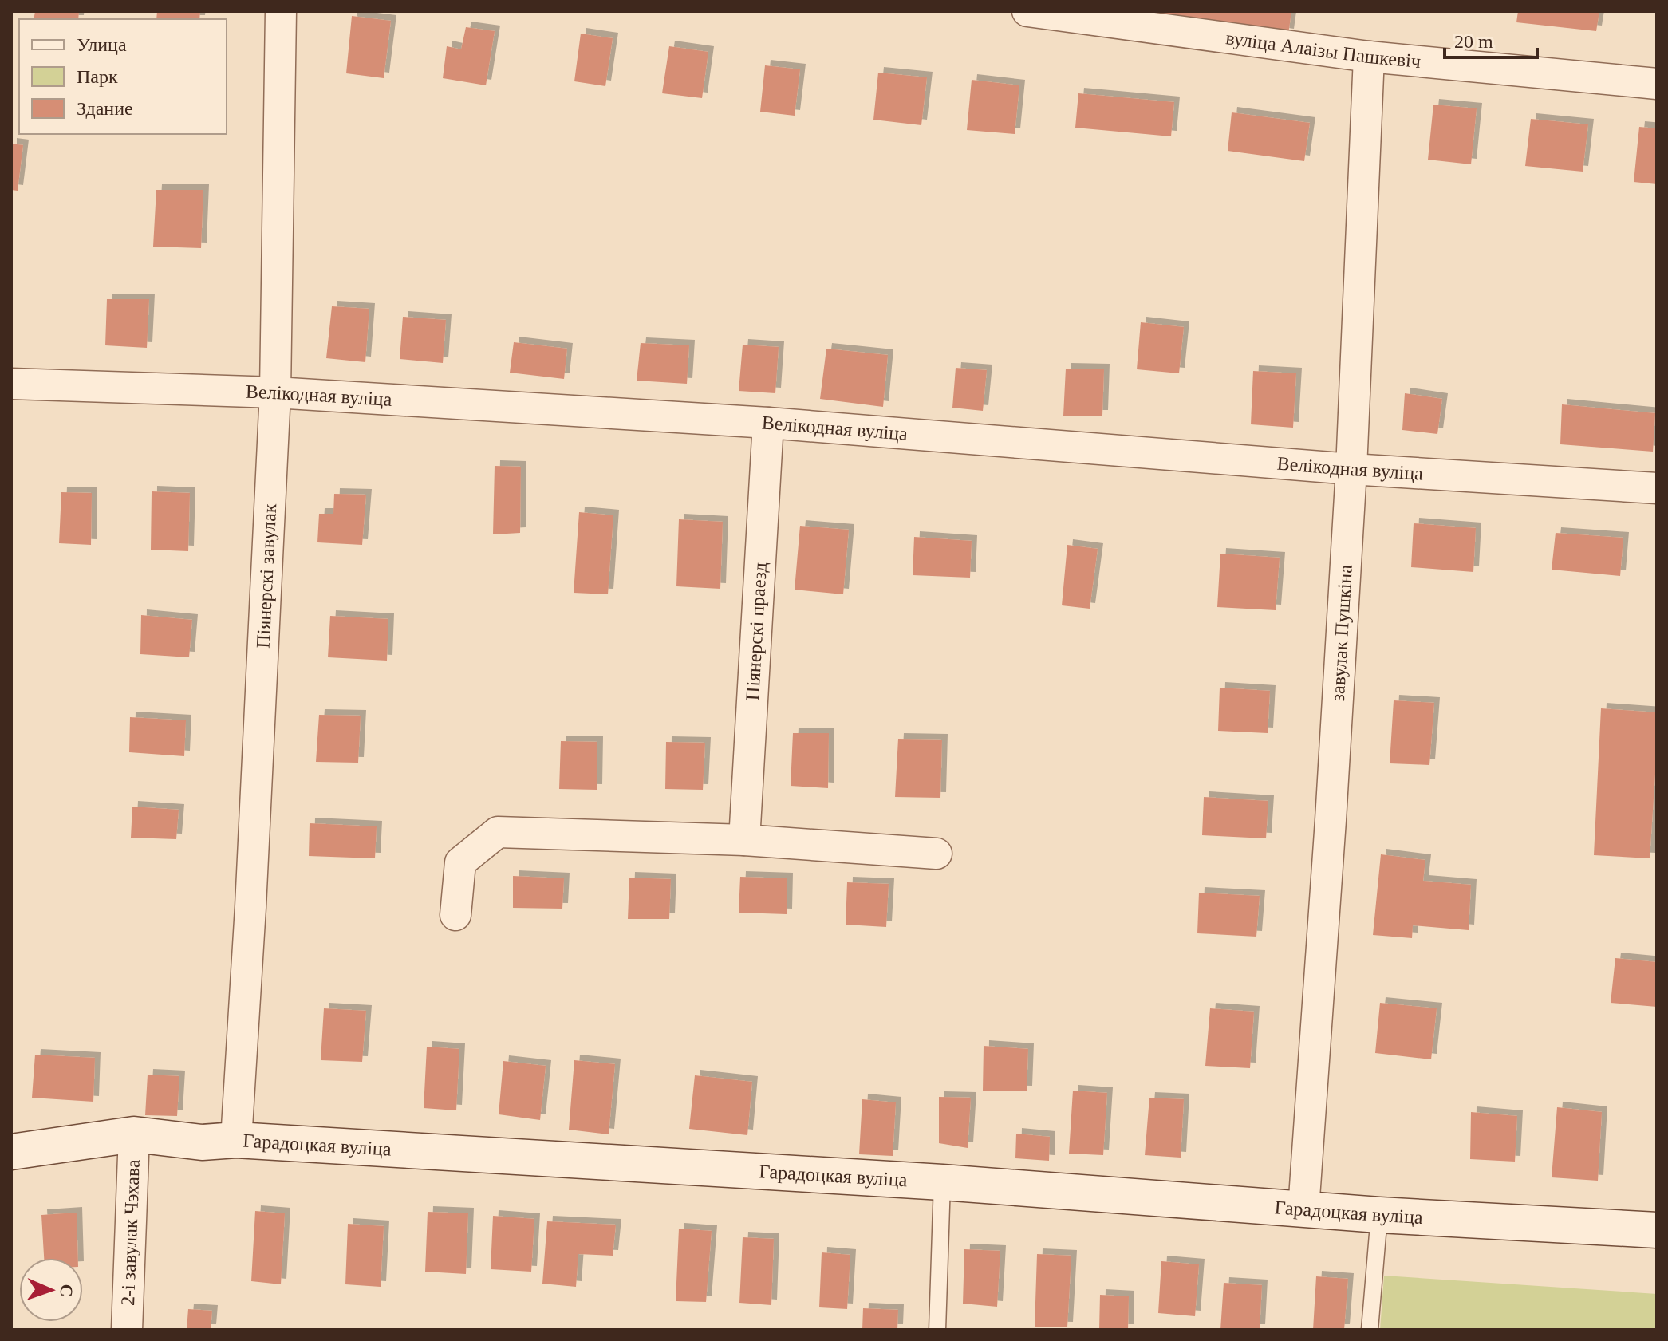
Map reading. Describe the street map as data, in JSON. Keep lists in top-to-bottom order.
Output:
{
  "streets": {
    "street": [
      "вуліца Алаізы Пашкевіч",
      "Велікодная вуліца",
      "Піянерскі завулак",
      "Піянерскі праезд",
      "завулак Пушкіна",
      "Гарадоцкая вуліца",
      "2-і завулак Чэхава"
    ]
  },
  "crossings": [
    ["вуліца Алаізы Пашкевіч", "завулак Пушкіна"],
    ["Велікодная вуліца", "Піянерскі завулак"],
    ["Велікодная вуліца", "Піянерскі праезд"],
    ["Велікодная вуліца", "завулак Пушкіна"],
    ["Піянерскі завулак", "Гарадоцкая вуліца"],
    ["завулак Пушкіна", "Гарадоцкая вуліца"],
    ["Гарадоцкая вуліца", "2-і завулак Чэхава"]
  ],
  "legend": ["Улица", "Парк", "Здание"],
  "scale_bar": "20 m",
  "north": "right"
}
